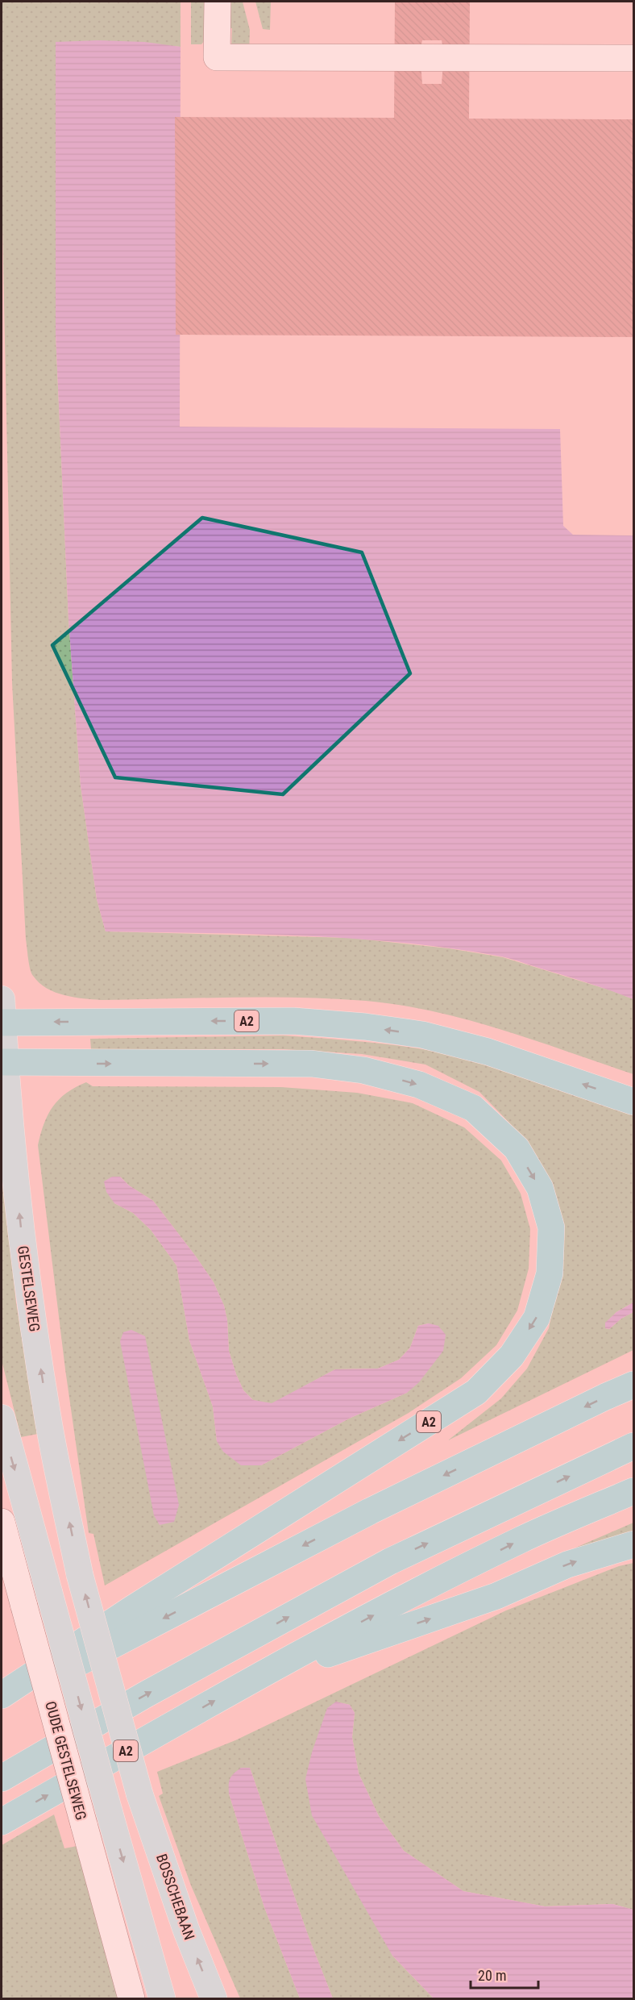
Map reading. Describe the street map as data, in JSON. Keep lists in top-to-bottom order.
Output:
{
  "streets": {
    "highway": ["A2"],
    "main road": ["GESTELSEWEG", "BOSSCHEBAAN"],
    "street": ["OUDE GESTELSEWEG"]
  },
  "crossings": [
    ["A2", "GESTELSEWEG"],
    ["GESTELSEWEG", "BOSSCHEBAAN"]
  ],
  "scale_bar": "20 m"
}
